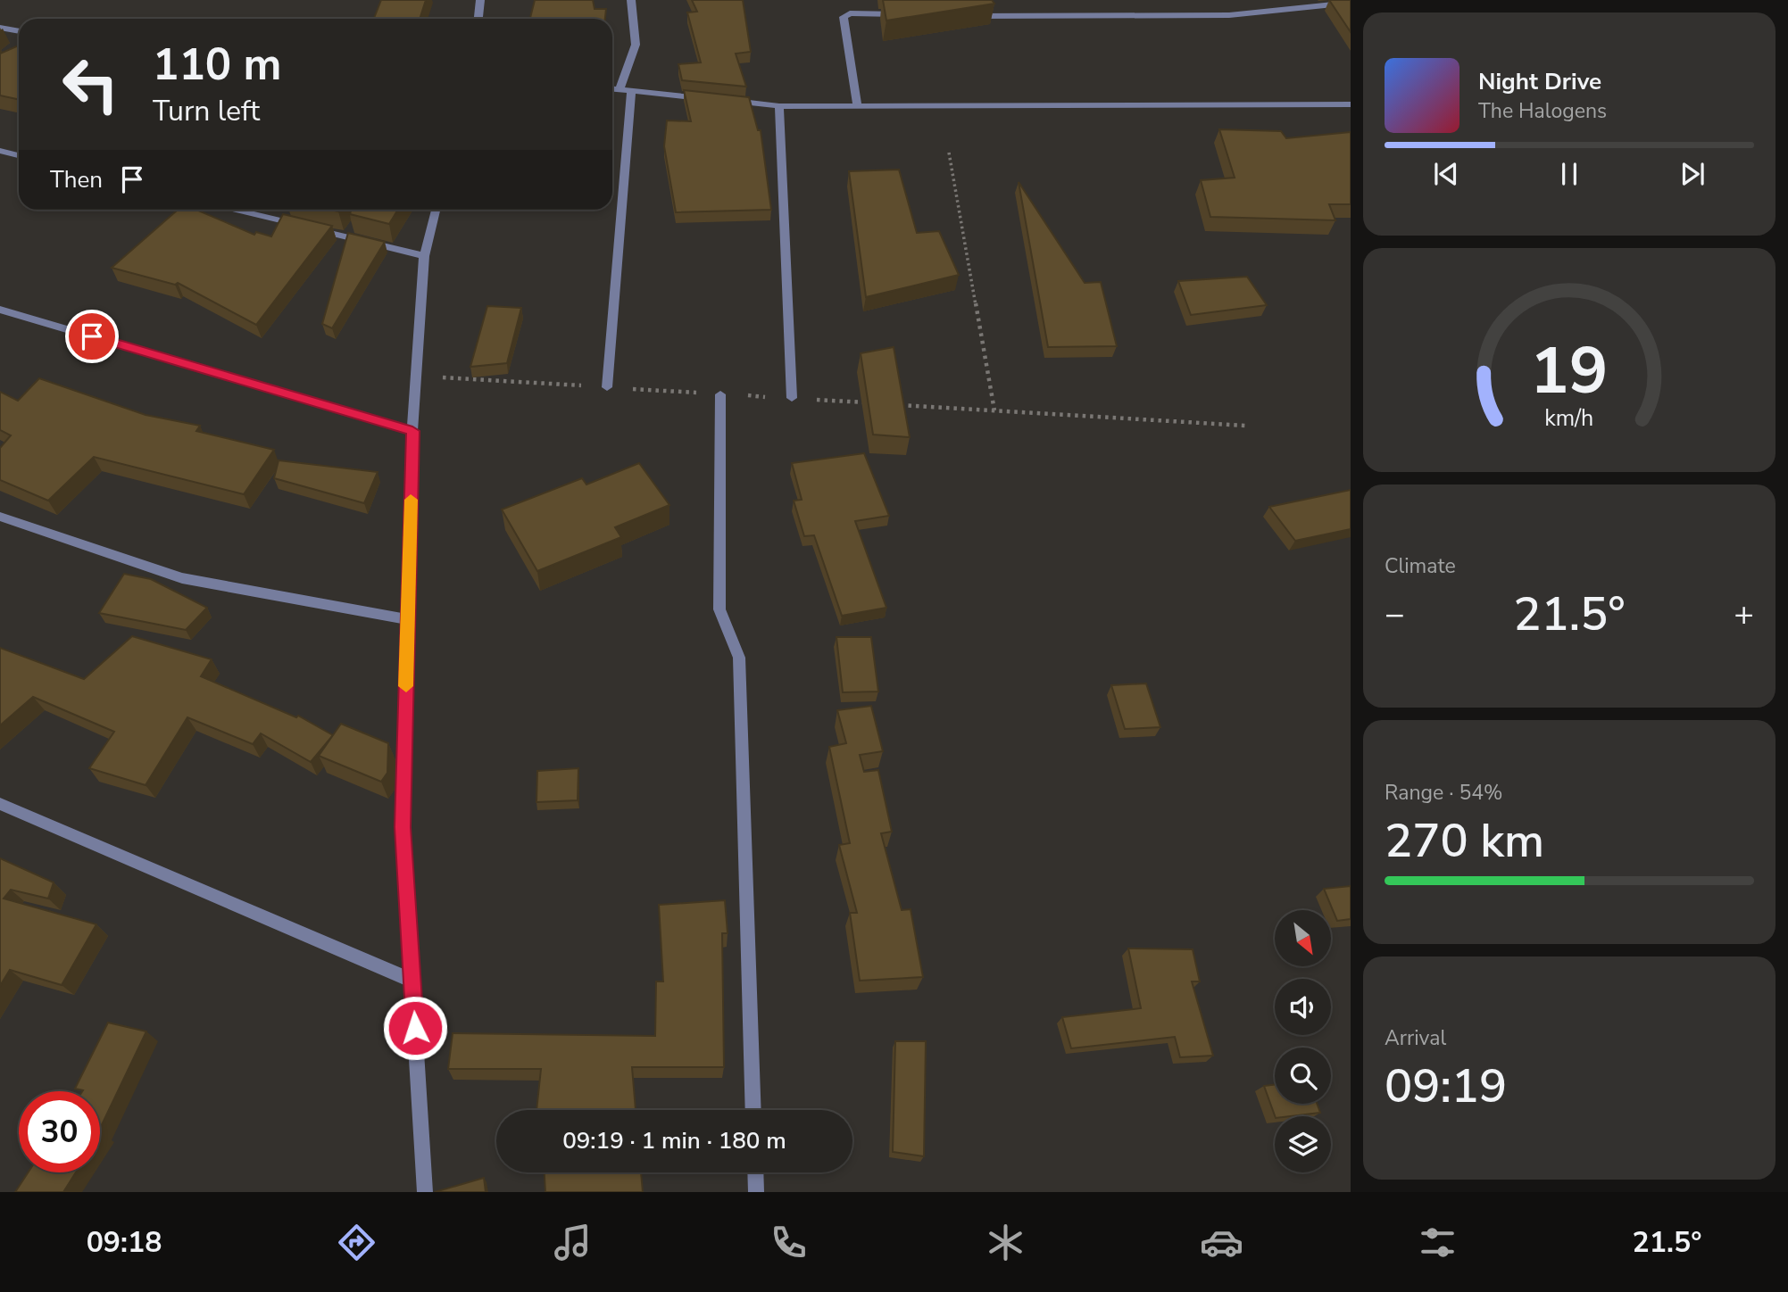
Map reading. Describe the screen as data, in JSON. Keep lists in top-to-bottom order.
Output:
{
  "north": "bottom right",
  "page": {
    "turn": ["110 m", "Turn left"],
    "song": ["Night Drive", "The Halogens"],
    "then": "Then",
    "tile": [
      "Climate",
      ["Range · 54%", "270 km"],
      ["Arrival", "09:19"]
    ],
    "heat": ["−", "21.5°", "+"],
    "limit": "30",
    "trip": "09:19 · 1 min · 180 m",
    "tabs": ["09:18", "21.5°"],
    "gauge": ["19", "km/h"]
  }
}
